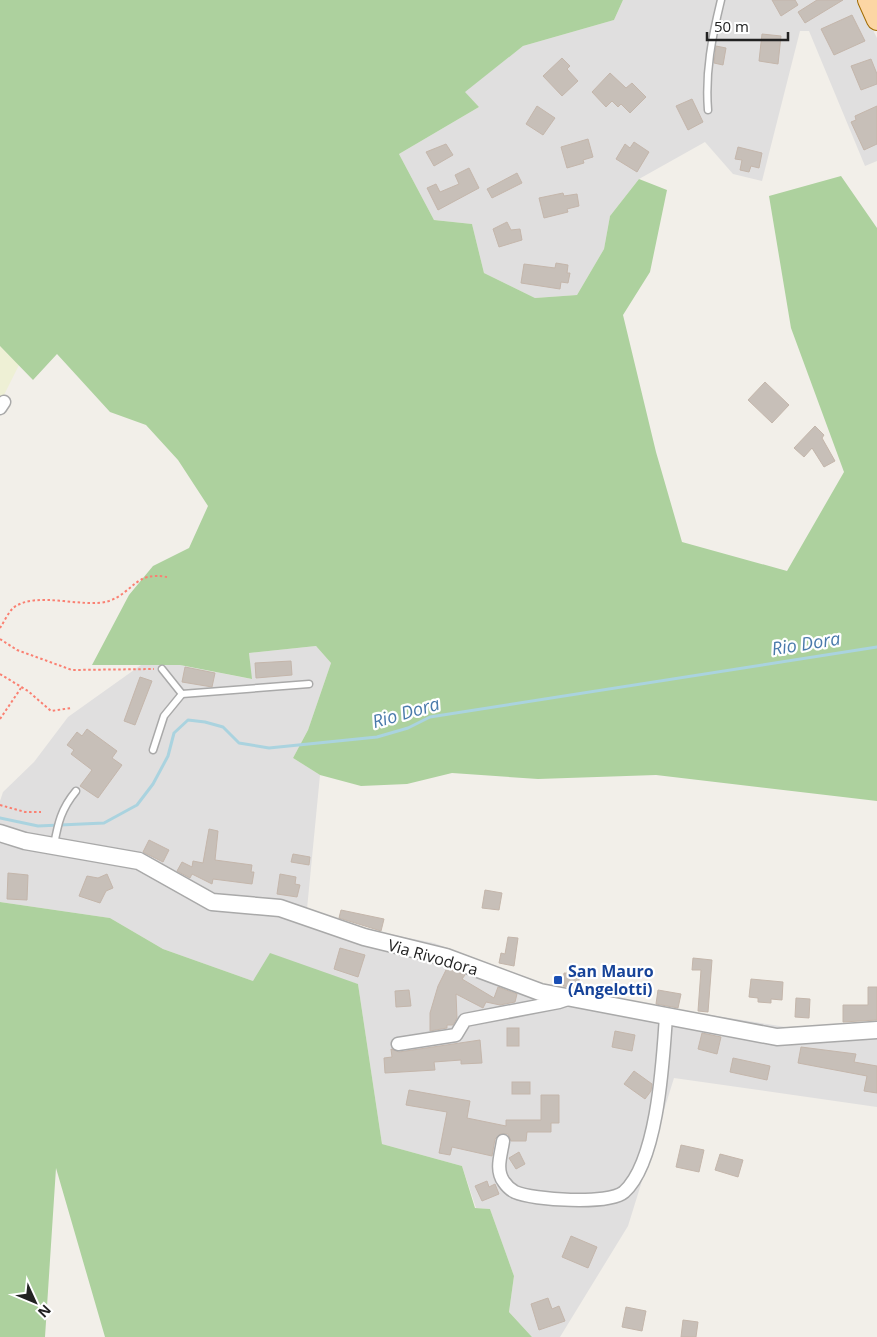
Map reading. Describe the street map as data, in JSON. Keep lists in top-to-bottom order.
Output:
{
  "streets": {
    "street": ["Via Rivodora"]
  },
  "water": ["Rio Dora"],
  "places": {
    "transit": ["San Mauro (Angelotti)"]
  },
  "scale_bar": "50 m",
  "north": "bottom right"
}
